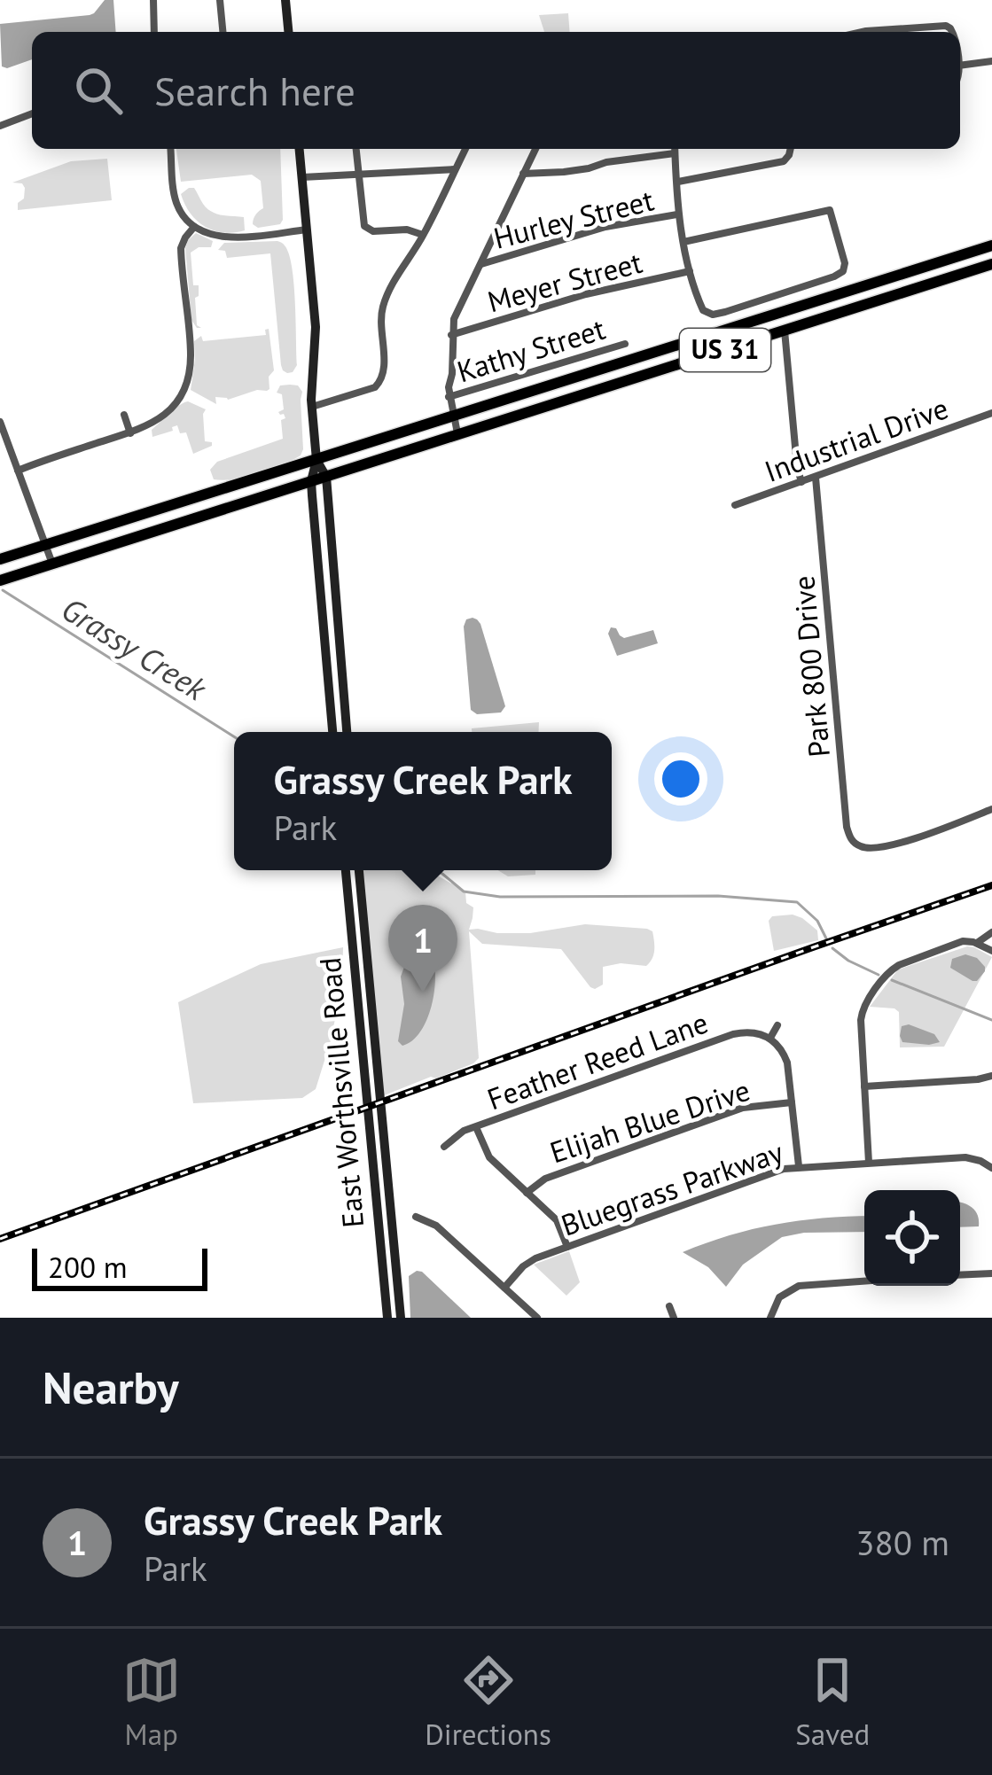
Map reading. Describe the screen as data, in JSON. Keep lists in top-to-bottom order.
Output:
{
  "streets": {
    "main road": ["US 31", "East Worthsville Road"],
    "street": [
      "Hurley Street",
      "Meyer Street",
      "Kathy Street",
      "Industrial Drive",
      "Park 800 Drive",
      "Feather Reed Lane",
      "Elijah Blue Drive",
      "Bluegrass Parkway"
    ]
  },
  "crossings": [
    ["Industrial Drive", "Park 800 Drive"]
  ],
  "water": ["Grassy Creek"],
  "scale_bar": "200 m",
  "page": {
    "search": "Search here",
    "popup": ["Grassy Creek Park", "Park"],
    "pins": "1",
    "scale": "200 m",
    "heading": "Nearby",
    "list": [
      {
        "mark": "1",
        "name": "Grassy Creek Park",
        "note": "Park",
        "value": "380 m"
      }
    ],
    "nav": ["Map", "Directions", "Saved"]
  }
}
